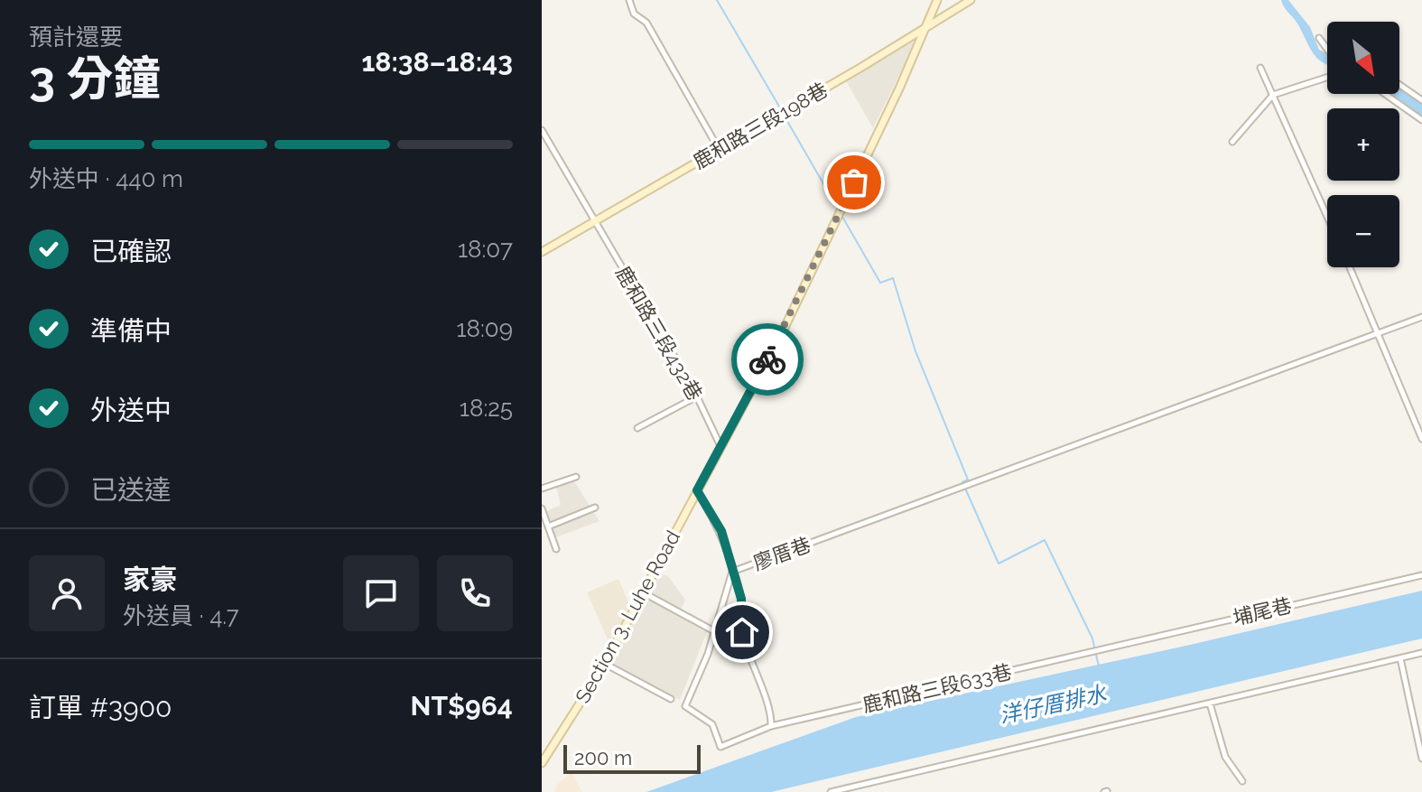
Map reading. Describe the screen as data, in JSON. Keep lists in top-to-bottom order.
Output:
{
  "streets": {
    "main road": ["鹿和路三段198巷", "Section 3, Luhe Road"],
    "street": [
      "鹿和路三段432巷",
      "廖厝巷",
      "埔尾巷",
      "鹿和路三段633巷"
    ]
  },
  "crossings": [
    ["鹿和路三段198巷", "鹿和路三段432巷"],
    ["鹿和路三段198巷", "Section 3, Luhe Road"],
    ["鹿和路三段432巷", "Section 3, Luhe Road"],
    ["埔尾巷", "鹿和路三段633巷"]
  ],
  "water": ["洋仔厝排水"],
  "scale_bar": "200 m",
  "north": "bottom right",
  "page": {
    "heading": ["3 分鐘", "預計還要", "18:38–18:43"],
    "panel": [
      "家豪",
      "外送員 · 4.7",
      "訂單 #3900",
      "NT$964"
    ],
    "map_buttons": ["+", "−"],
    "bar": "外送中 · 440 m",
    "list": [
      ["已確認", "18:07"],
      ["準備中", "18:09"],
      ["外送中", "18:25"],
      "已送達"
    ],
    "scale": "200 m"
  }
}
